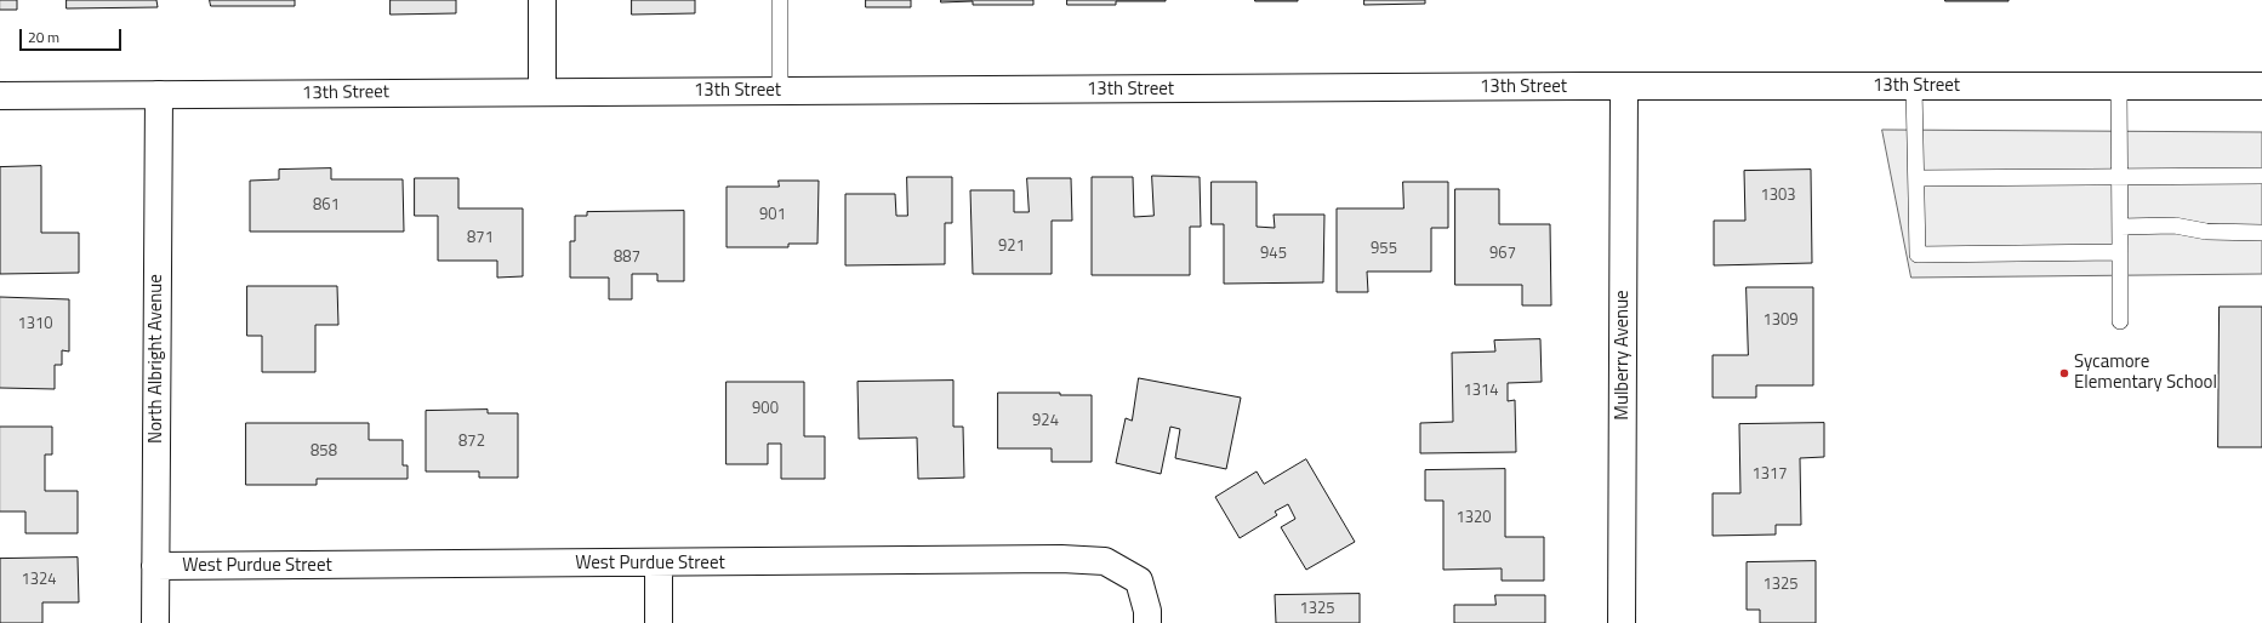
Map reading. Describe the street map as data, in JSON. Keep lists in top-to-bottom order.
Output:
{
  "streets": {
    "street": [
      "13th Street",
      "Mulberry Avenue",
      "North Albright Avenue",
      "West Purdue Street"
    ]
  },
  "crossings": [
    ["13th Street", "Mulberry Avenue"],
    ["13th Street", "North Albright Avenue"],
    ["North Albright Avenue", "West Purdue Street"]
  ],
  "places": ["Sycamore Elementary School"],
  "house_numbers": [
    "1303",
    "861",
    "901",
    "871",
    "921",
    "955",
    "945",
    "967",
    "887",
    "1309",
    "1310",
    "1314",
    "900",
    "924",
    "872",
    "858",
    "1317",
    "1320",
    "1324",
    "1325",
    "1325"
  ],
  "scale_bar": "20 m"
}
